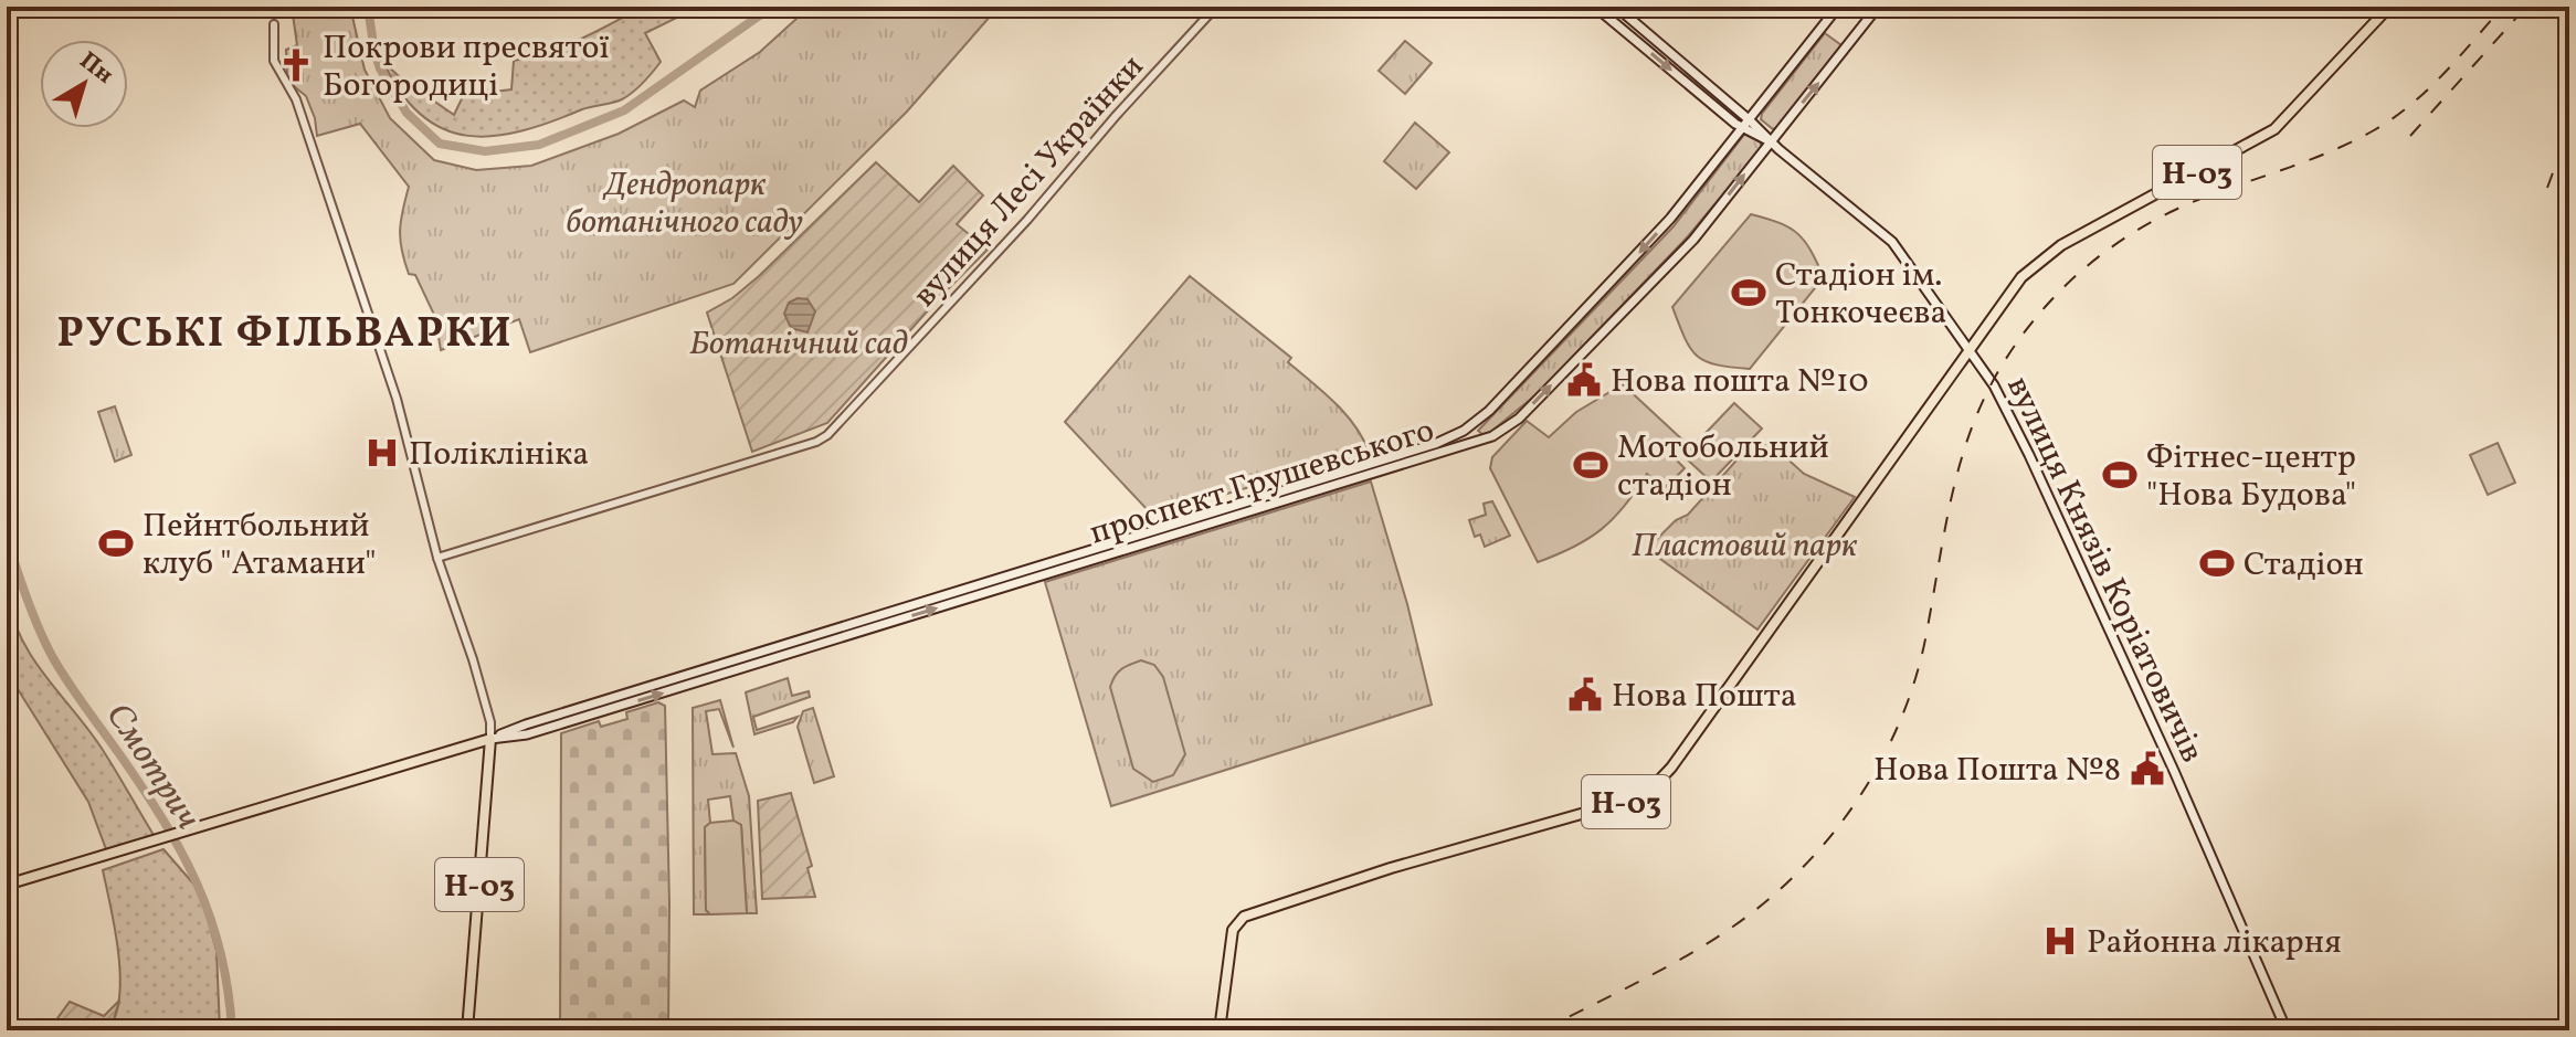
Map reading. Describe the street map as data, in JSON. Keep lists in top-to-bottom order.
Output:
{
  "streets": {
    "main road": ["Н-03", "проспект Грушевського", "вулиця Князів Коріатовичів"],
    "street": ["вулиця Лесі Українки"]
  },
  "crossings": [
    ["Н-03", "проспект Грушевського"],
    ["Н-03", "вулиця Князів Коріатовичів"],
    ["проспект Грушевського", "вулиця Князів Коріатовичів"]
  ],
  "districts": ["РУСЬКІ ФІЛЬВАРКИ"],
  "water": ["Смотрич"],
  "parks": ["Дендропарк ботанічного саду", "Ботанічний сад", "Пластовий парк"],
  "places": {
    "church": ["Покрови пресвятої Богородиці"],
    "sports": [
      "Стадіон ім. Тонкочеєва",
      "Мотобольний стадіон",
      "Фітнес-центр \"Нова Будова\"",
      "Пейнтбольний клуб \"Атамани\"",
      "Стадіон"
    ],
    "public building": ["Нова пошта №10", "Нова Пошта", "Нова Пошта №8"],
    "hospital": ["Поліклініка", "Районна лікарня"]
  },
  "north": "top right"
}
